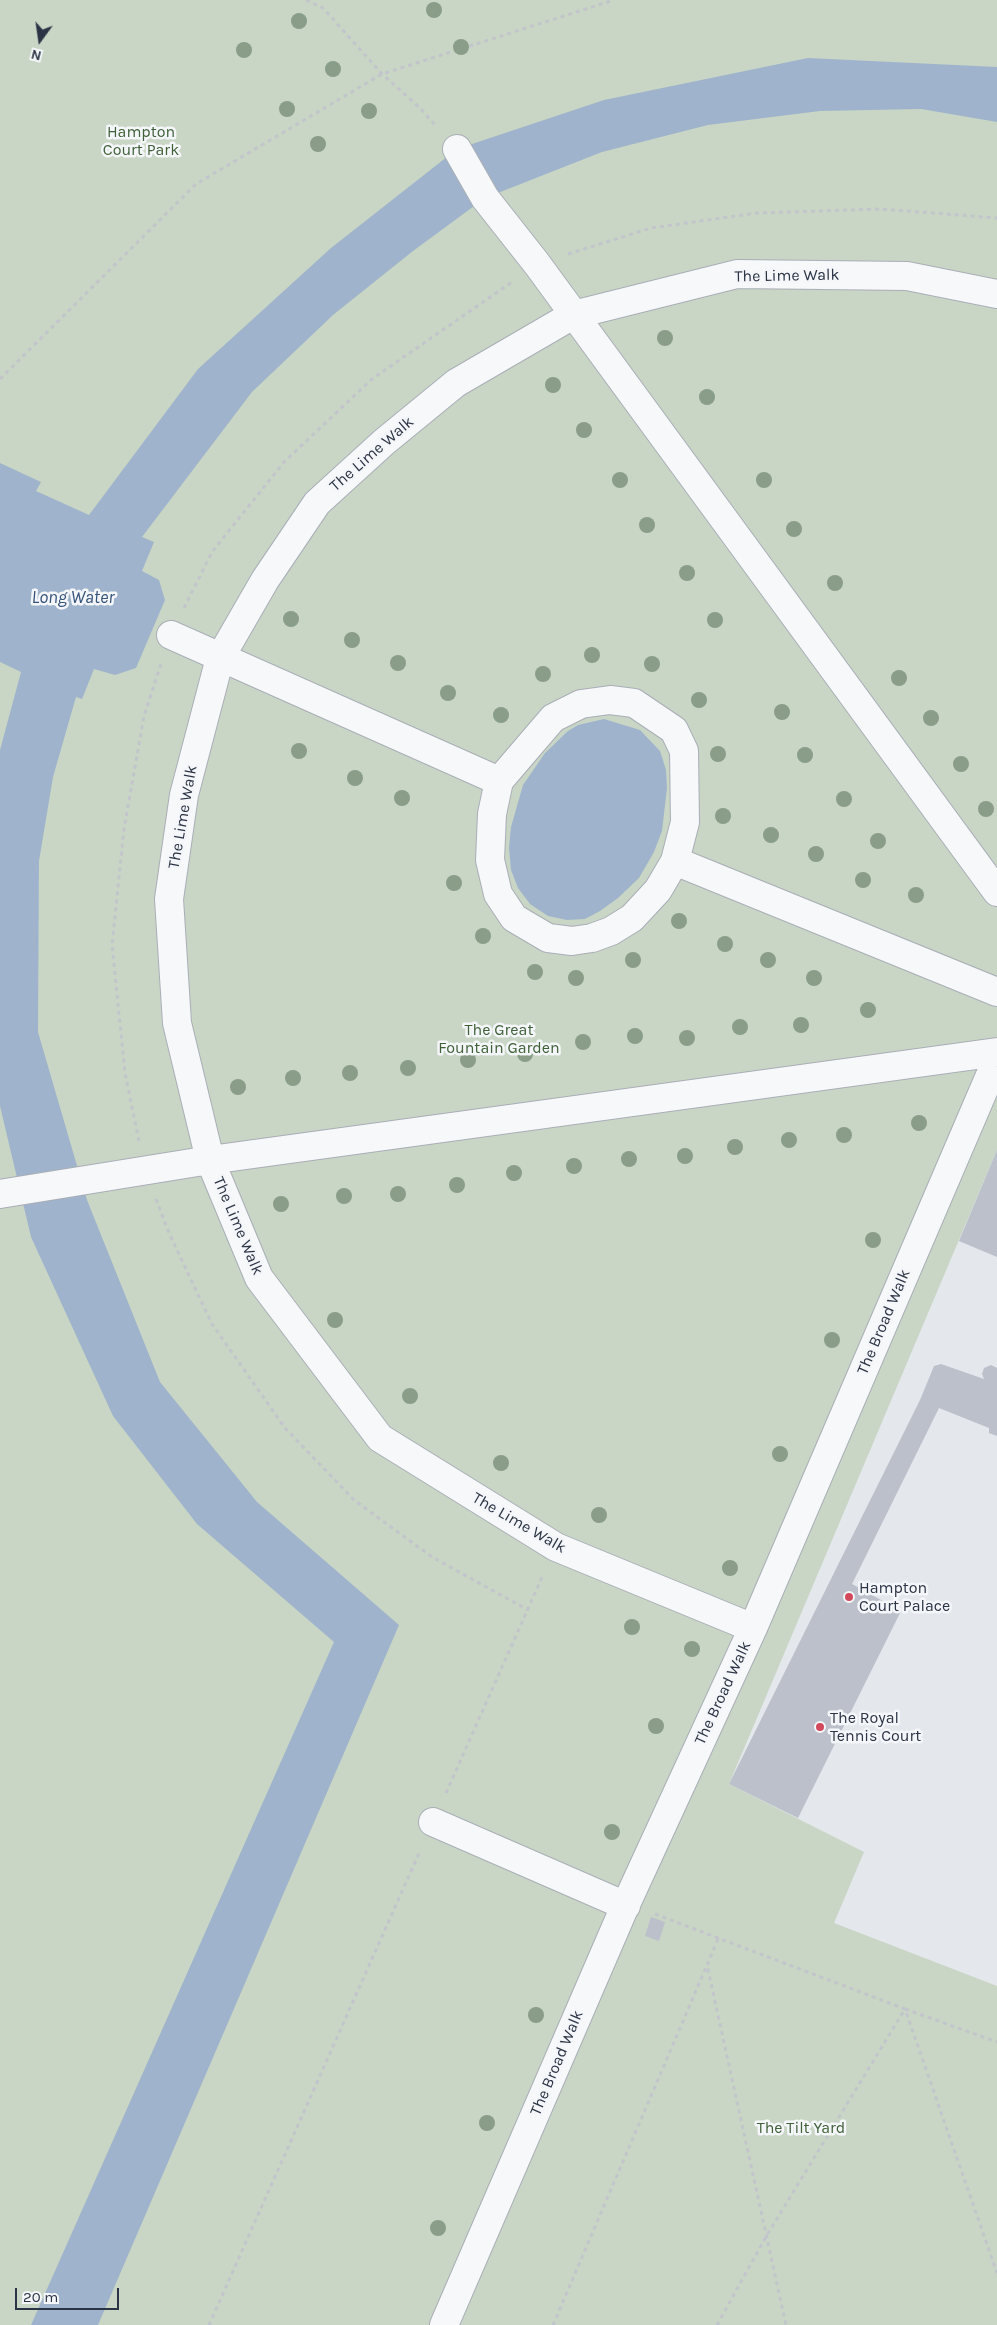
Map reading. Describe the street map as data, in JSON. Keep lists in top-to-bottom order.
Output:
{
  "streets": {
    "street": ["The Lime Walk", "The Broad Walk"]
  },
  "crossings": [
    ["The Lime Walk", "The Broad Walk"]
  ],
  "water": ["Long Water"],
  "parks": ["Hampton Court Park", "The Great Fountain Garden", "The Tilt Yard"],
  "places": ["Hampton Court Palace", "The Royal Tennis Court"],
  "scale_bar": "20 m",
  "north": "bottom"
}
